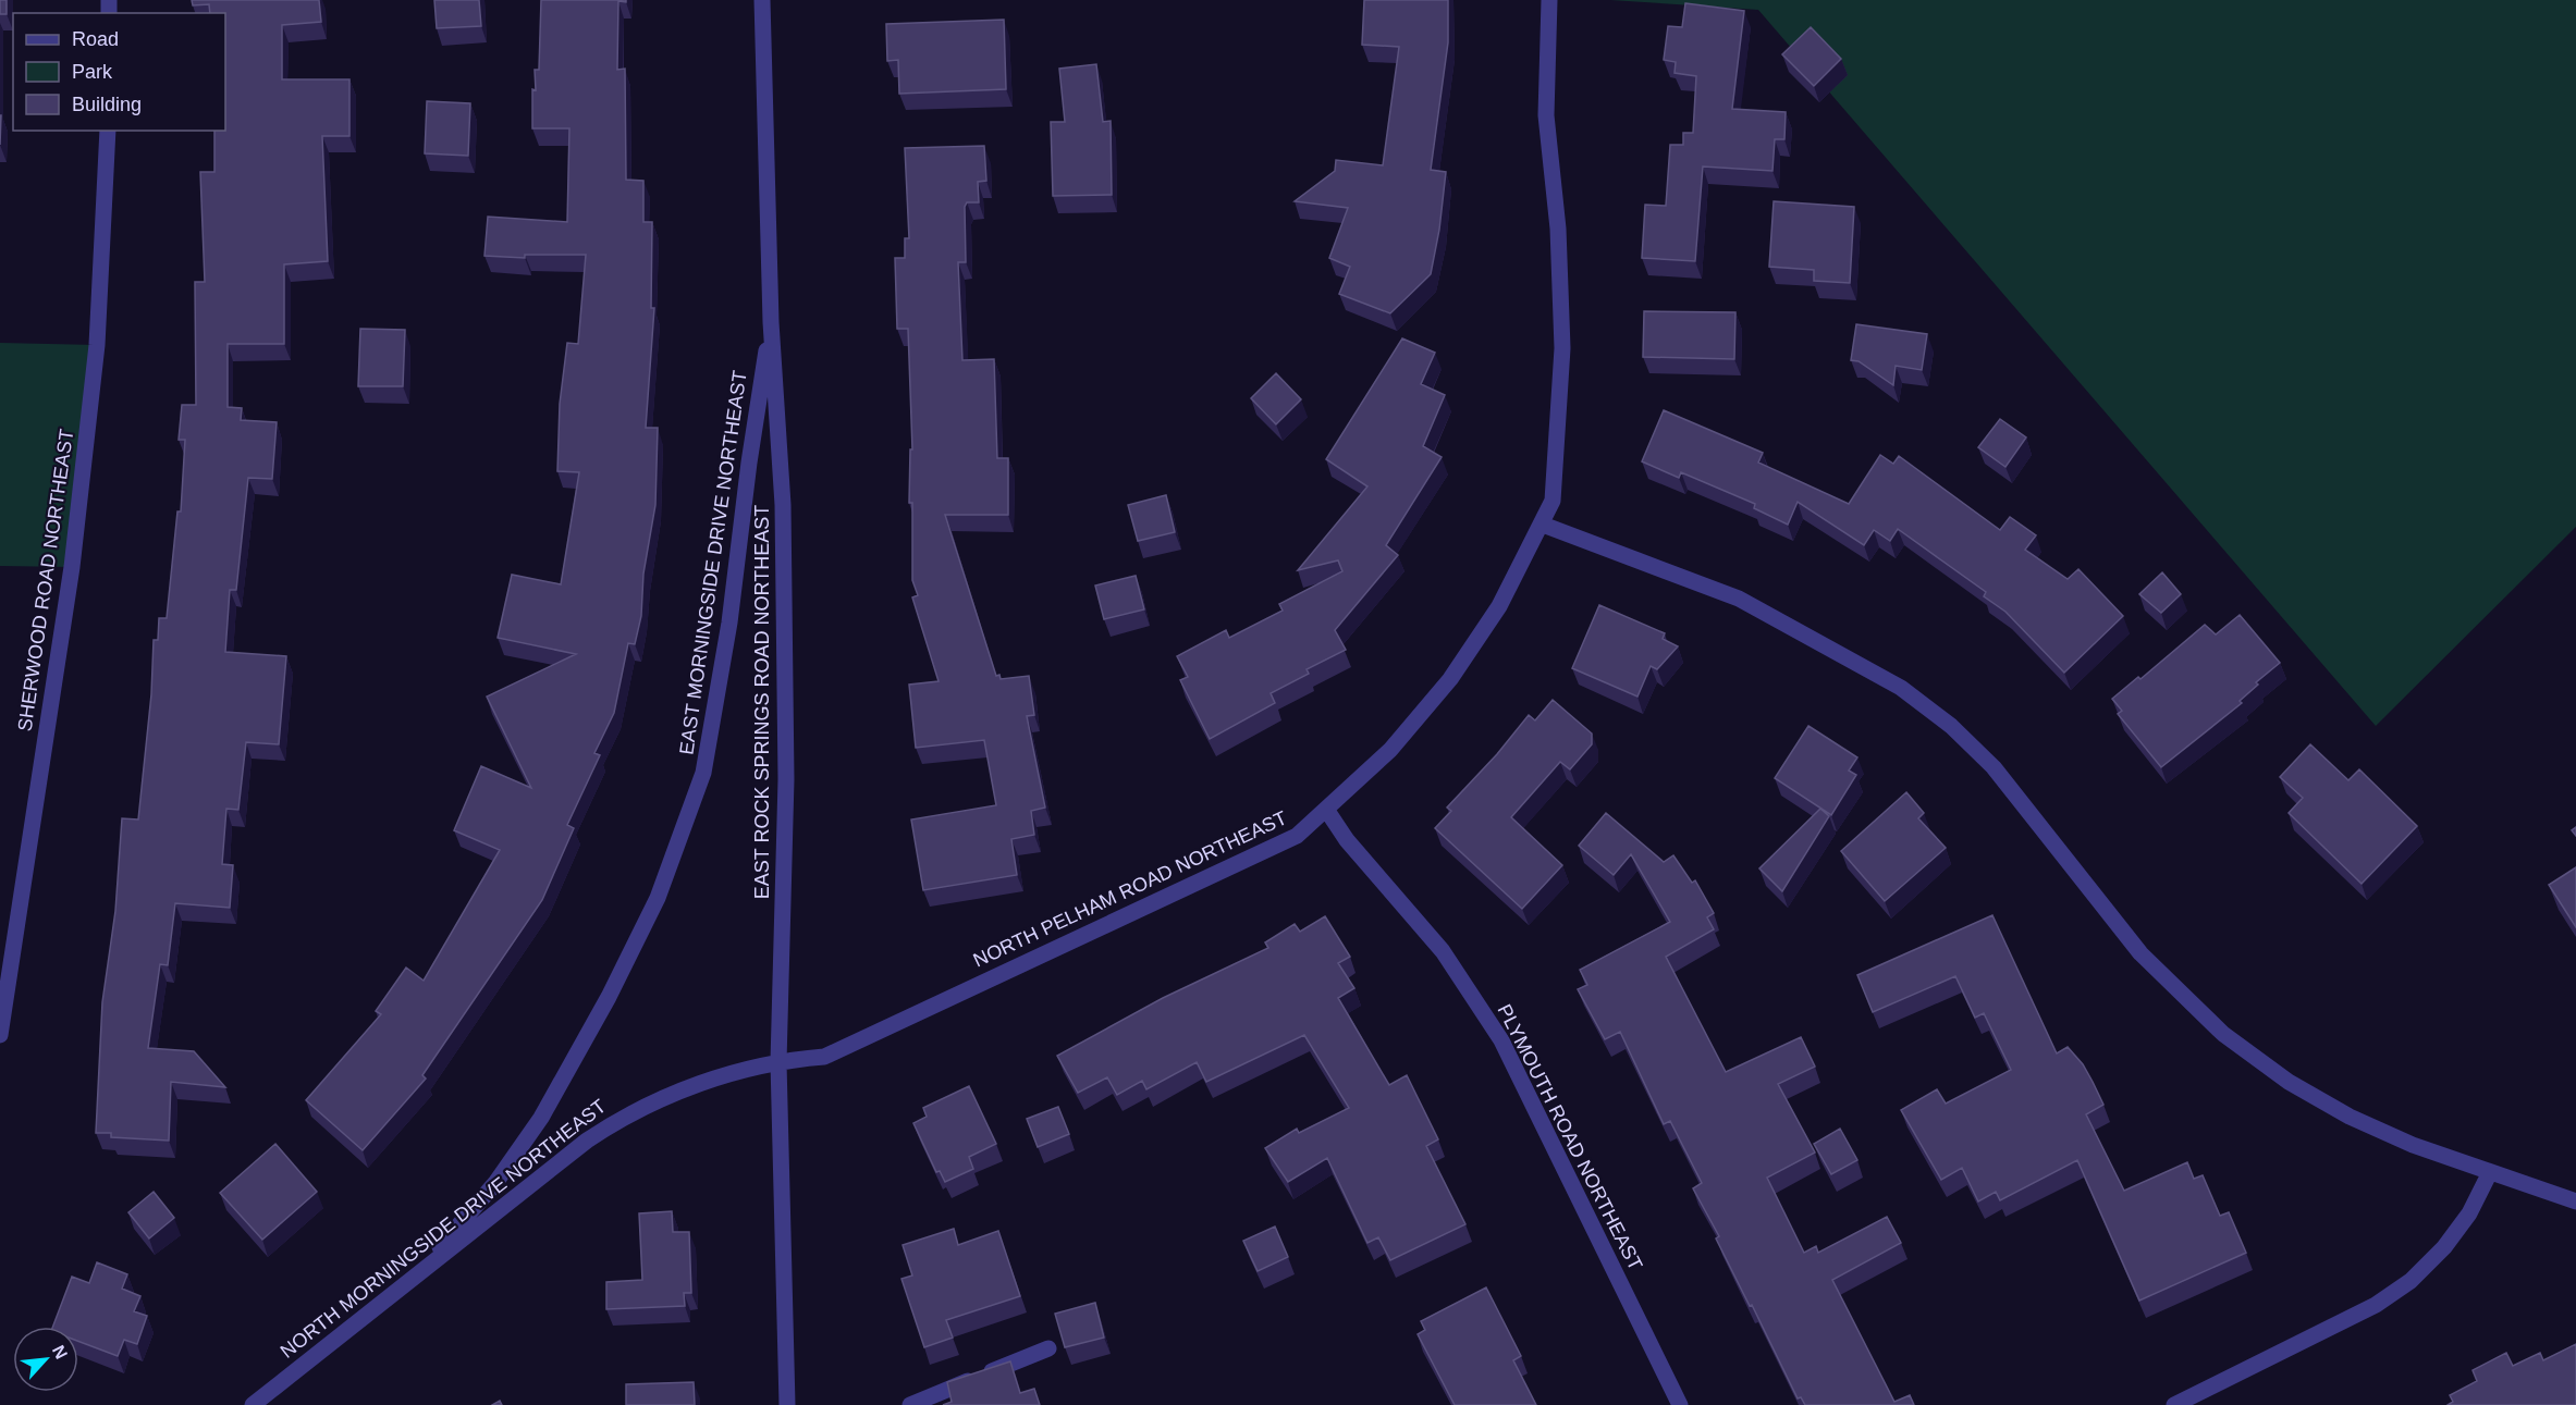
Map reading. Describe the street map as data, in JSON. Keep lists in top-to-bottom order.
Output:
{
  "streets": {
    "street": [
      "EAST MORNINGSIDE DRIVE NORTHEAST",
      "SHERWOOD ROAD NORTHEAST",
      "EAST ROCK SPRINGS ROAD NORTHEAST",
      "NORTH PELHAM ROAD NORTHEAST",
      "PLYMOUTH ROAD NORTHEAST",
      "NORTH MORNINGSIDE DRIVE NORTHEAST"
    ]
  },
  "crossings": [
    ["EAST MORNINGSIDE DRIVE NORTHEAST", "EAST ROCK SPRINGS ROAD NORTHEAST"],
    ["EAST MORNINGSIDE DRIVE NORTHEAST", "NORTH MORNINGSIDE DRIVE NORTHEAST"],
    ["EAST ROCK SPRINGS ROAD NORTHEAST", "NORTH PELHAM ROAD NORTHEAST"],
    ["EAST ROCK SPRINGS ROAD NORTHEAST", "NORTH MORNINGSIDE DRIVE NORTHEAST"],
    ["NORTH PELHAM ROAD NORTHEAST", "PLYMOUTH ROAD NORTHEAST"],
    ["NORTH PELHAM ROAD NORTHEAST", "NORTH MORNINGSIDE DRIVE NORTHEAST"]
  ],
  "legend": ["Road", "Park", "Building"],
  "north": "top right"
}
